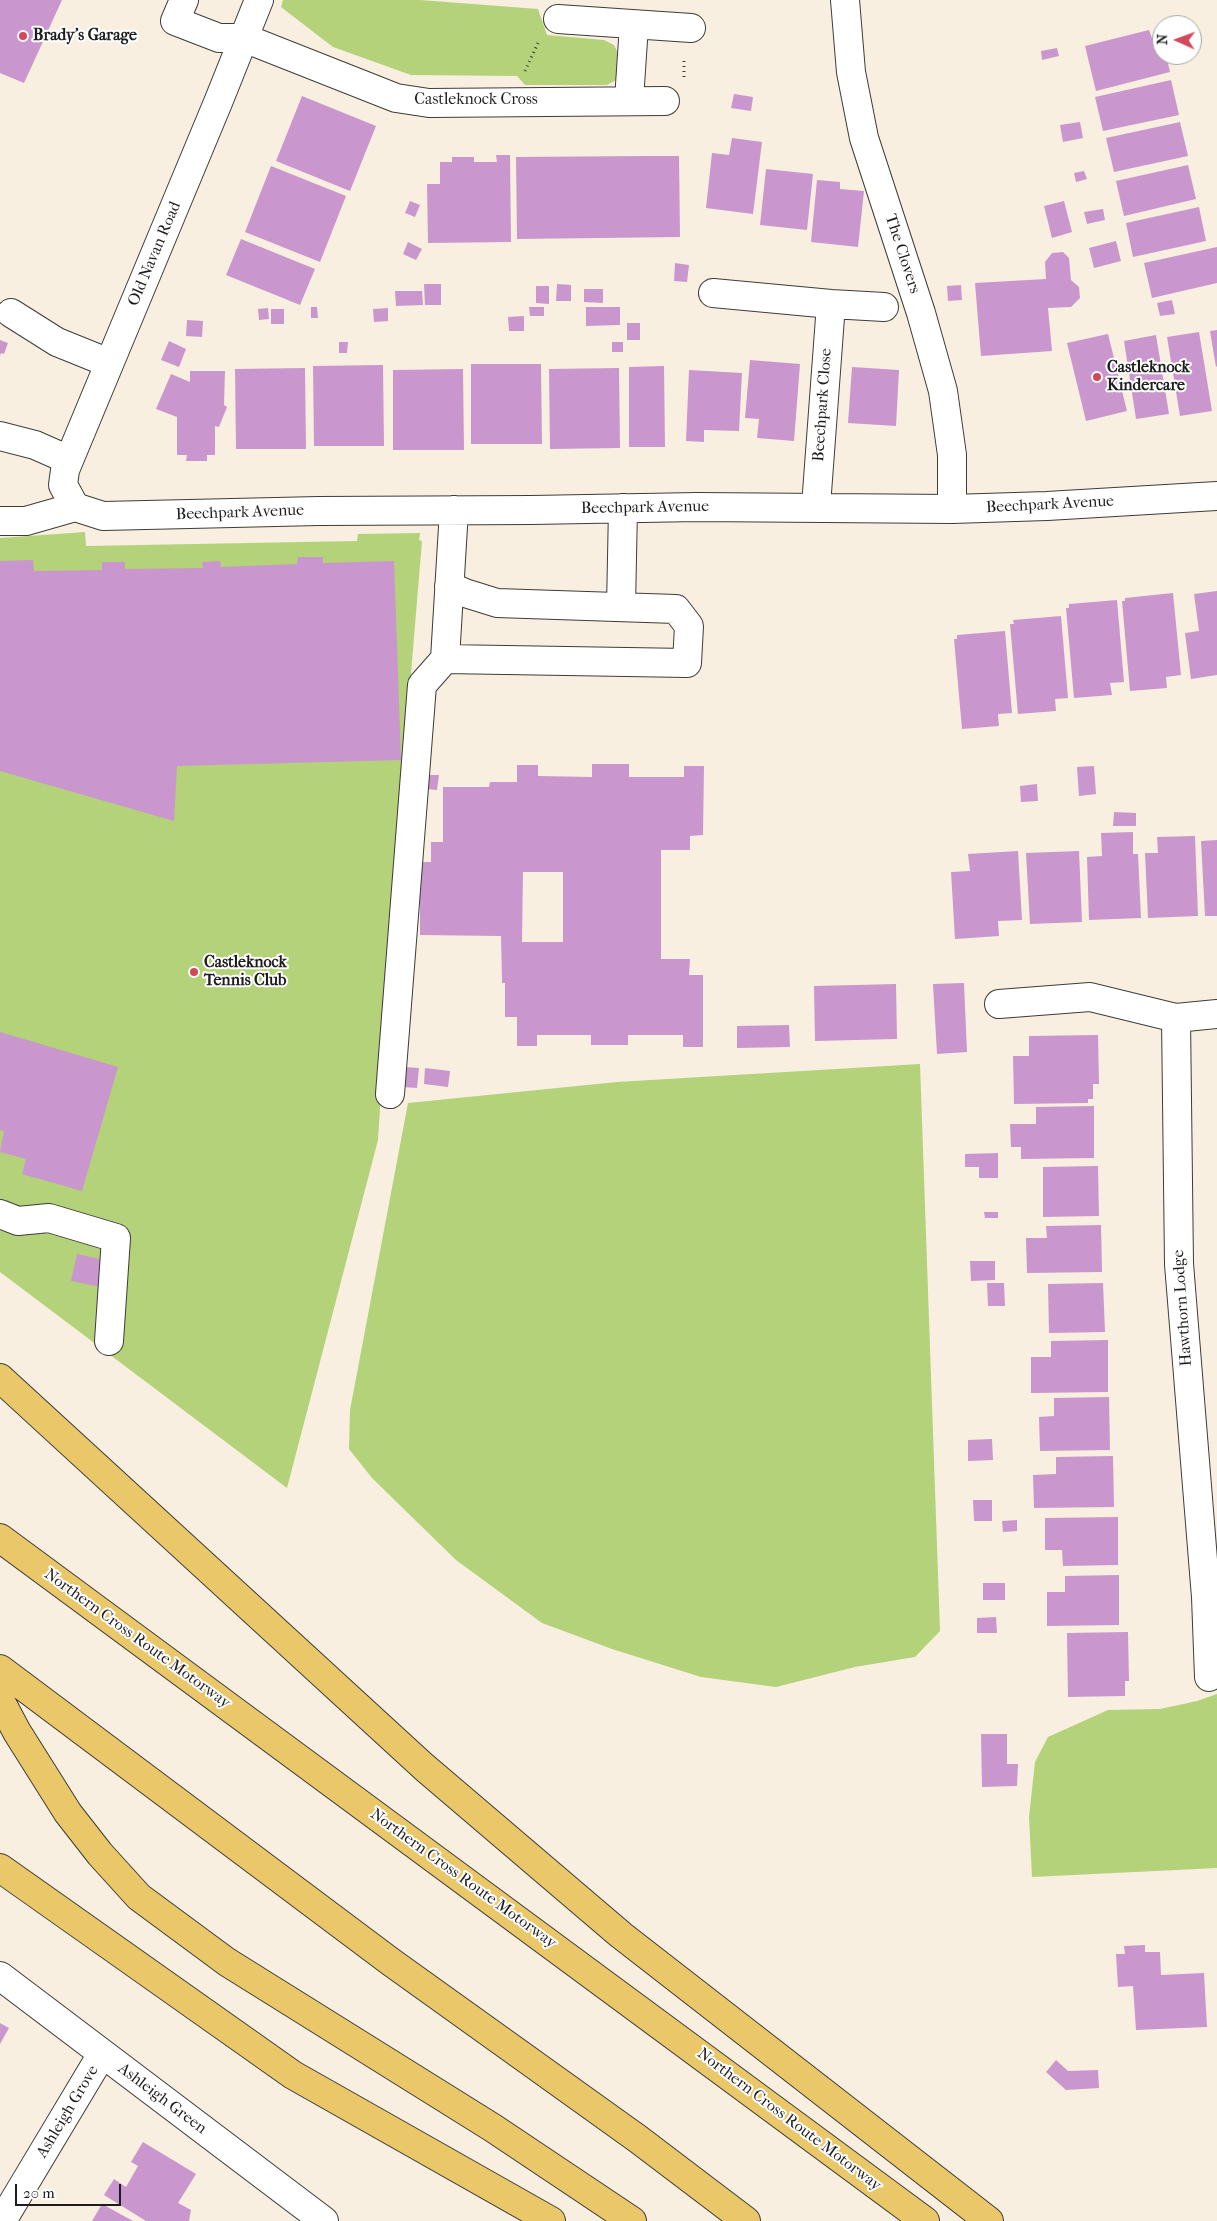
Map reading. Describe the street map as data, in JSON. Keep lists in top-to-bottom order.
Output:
{
  "streets": {
    "highway": ["Northern Cross Route Motorway"],
    "street": [
      "Castleknock Cross",
      "Old Navan Road",
      "The Clovers",
      "Beechpark Close",
      "Beechpark Avenue",
      "Hawthorn Lodge",
      "Ashleigh Green",
      "Ashleigh Grove"
    ]
  },
  "crossings": [
    ["Castleknock Cross", "Old Navan Road"],
    ["Old Navan Road", "Beechpark Avenue"],
    ["The Clovers", "Beechpark Avenue"],
    ["Beechpark Close", "Beechpark Avenue"],
    ["Ashleigh Green", "Ashleigh Grove"]
  ],
  "places": ["Brady's Garage", "Castleknock Kindercare", "Castleknock Tennis Club"],
  "scale_bar": "20 m",
  "north": "left"
}
